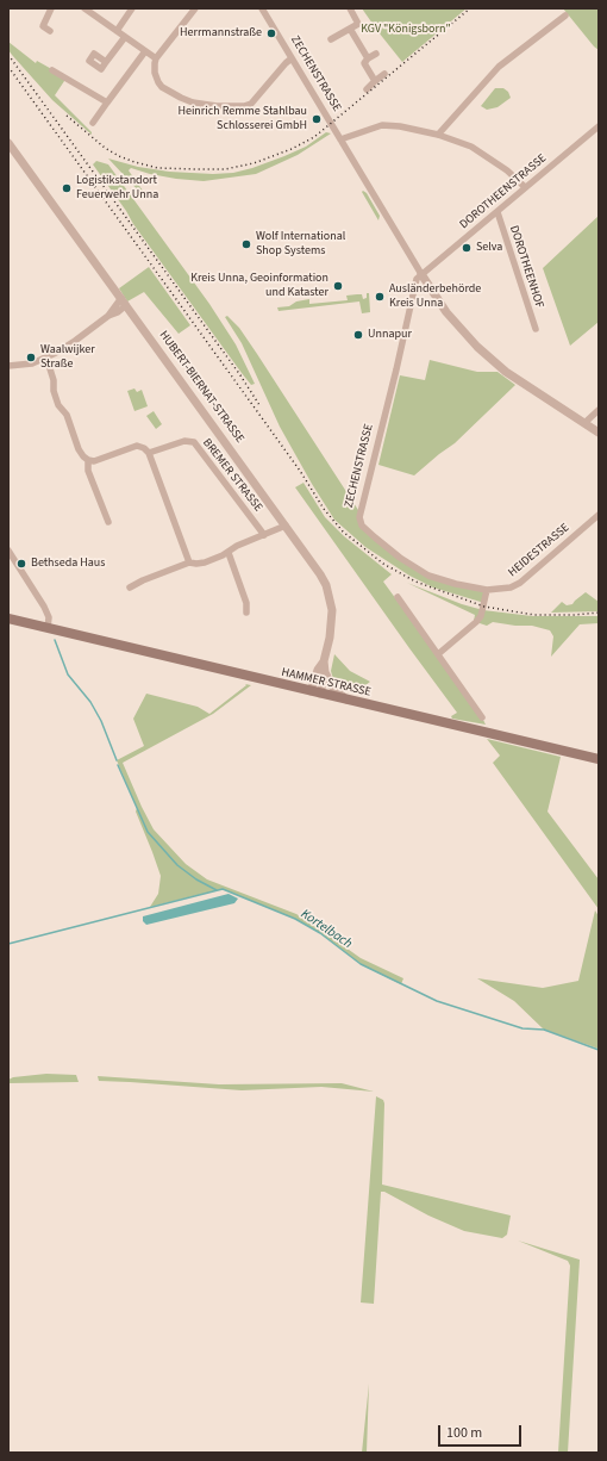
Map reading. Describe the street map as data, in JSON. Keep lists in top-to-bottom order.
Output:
{
  "streets": {
    "main road": ["HAMMER STRASSE"],
    "street": [
      "ZECHENSTRASSE",
      "DOROTHEENSTRASSE",
      "DOROTHEENHOF",
      "HUBERT-BIERNAT-STRASSE",
      "BREMER STRASSE",
      "HEIDESTRASSE"
    ]
  },
  "crossings": [
    ["ZECHENSTRASSE", "DOROTHEENSTRASSE"],
    ["ZECHENSTRASSE", "HEIDESTRASSE"],
    ["DOROTHEENSTRASSE", "DOROTHEENHOF"],
    ["HUBERT-BIERNAT-STRASSE", "HAMMER STRASSE"]
  ],
  "water": ["Kortelbach"],
  "parks": ["KGV \"Königsborn\""],
  "places": [
    "Herrmannstraße",
    "Heinrich Remme Stahlbau Schlosserei GmbH",
    "Logistikstandort Feuerwehr Unna",
    "Wolf International Shop Systems",
    "Selva",
    "Kreis Unna, Geoinformation und Kataster",
    "Ausländerbehörde Kreis Unna",
    "Unnapur",
    "Waalwijker Straße",
    "Bethseda Haus"
  ],
  "scale_bar": "100 m"
}
